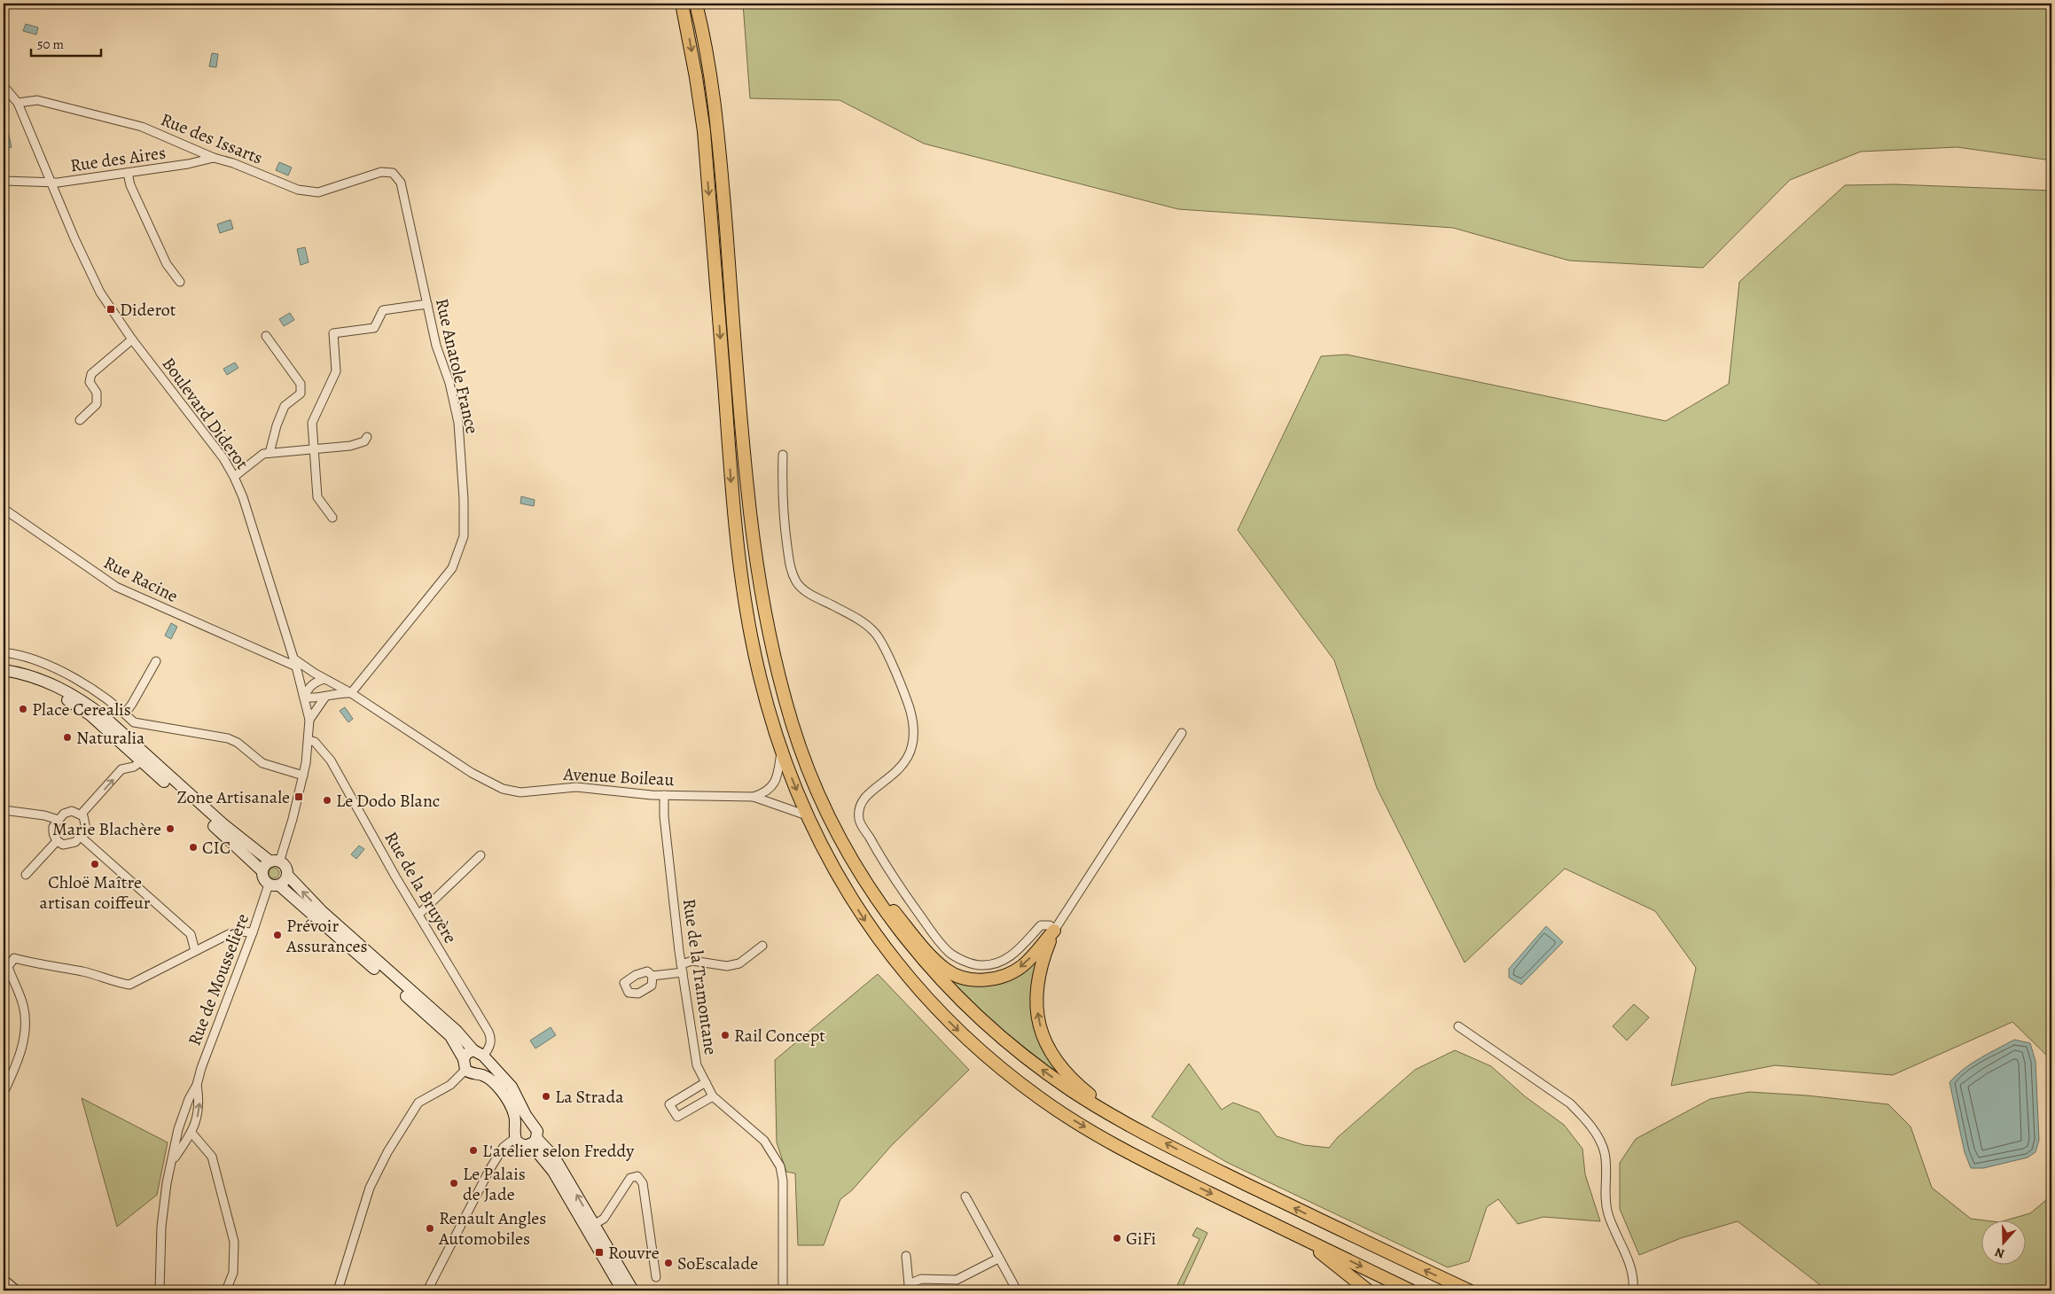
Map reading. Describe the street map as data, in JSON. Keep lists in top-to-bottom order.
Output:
{
  "streets": {
    "street": [
      "Rue des Issarts",
      "Rue des Aires",
      "Rue Anatole France",
      "Boulevard Diderot",
      "Rue Racine",
      "Avenue Boileau",
      "Rue de la Bruyère",
      "Rue de la Tramontane",
      "Rue de Mousselière"
    ]
  },
  "crossings": [
    ["Rue des Issarts", "Rue des Aires"],
    ["Rue des Issarts", "Rue Anatole France"],
    ["Rue des Issarts", "Boulevard Diderot"],
    ["Rue des Aires", "Boulevard Diderot"],
    ["Rue Anatole France", "Avenue Boileau"],
    ["Boulevard Diderot", "Rue Racine"],
    ["Boulevard Diderot", "Rue de la Bruyère"],
    ["Boulevard Diderot", "Rue de Mousselière"],
    ["Rue Racine", "Avenue Boileau"],
    ["Avenue Boileau", "Rue de la Tramontane"]
  ],
  "places": {
    "transit": ["Diderot", "Zone Artisanale", "Rouvre"],
    "other": [
      "Place Cerealis",
      "Naturalia",
      "Le Dodo Blanc",
      "Marie Blachère",
      "CIC",
      "Chloë Maître artisan coiffeur",
      "Prévoir Assurances",
      "Rail Concept",
      "La Strada",
      "L'atelier selon Freddy",
      "Le Palais de Jade",
      "Renault Angles Automobiles",
      "GiFi",
      "SoEscalade"
    ]
  },
  "scale_bar": "50 m",
  "north": "bottom"
}
